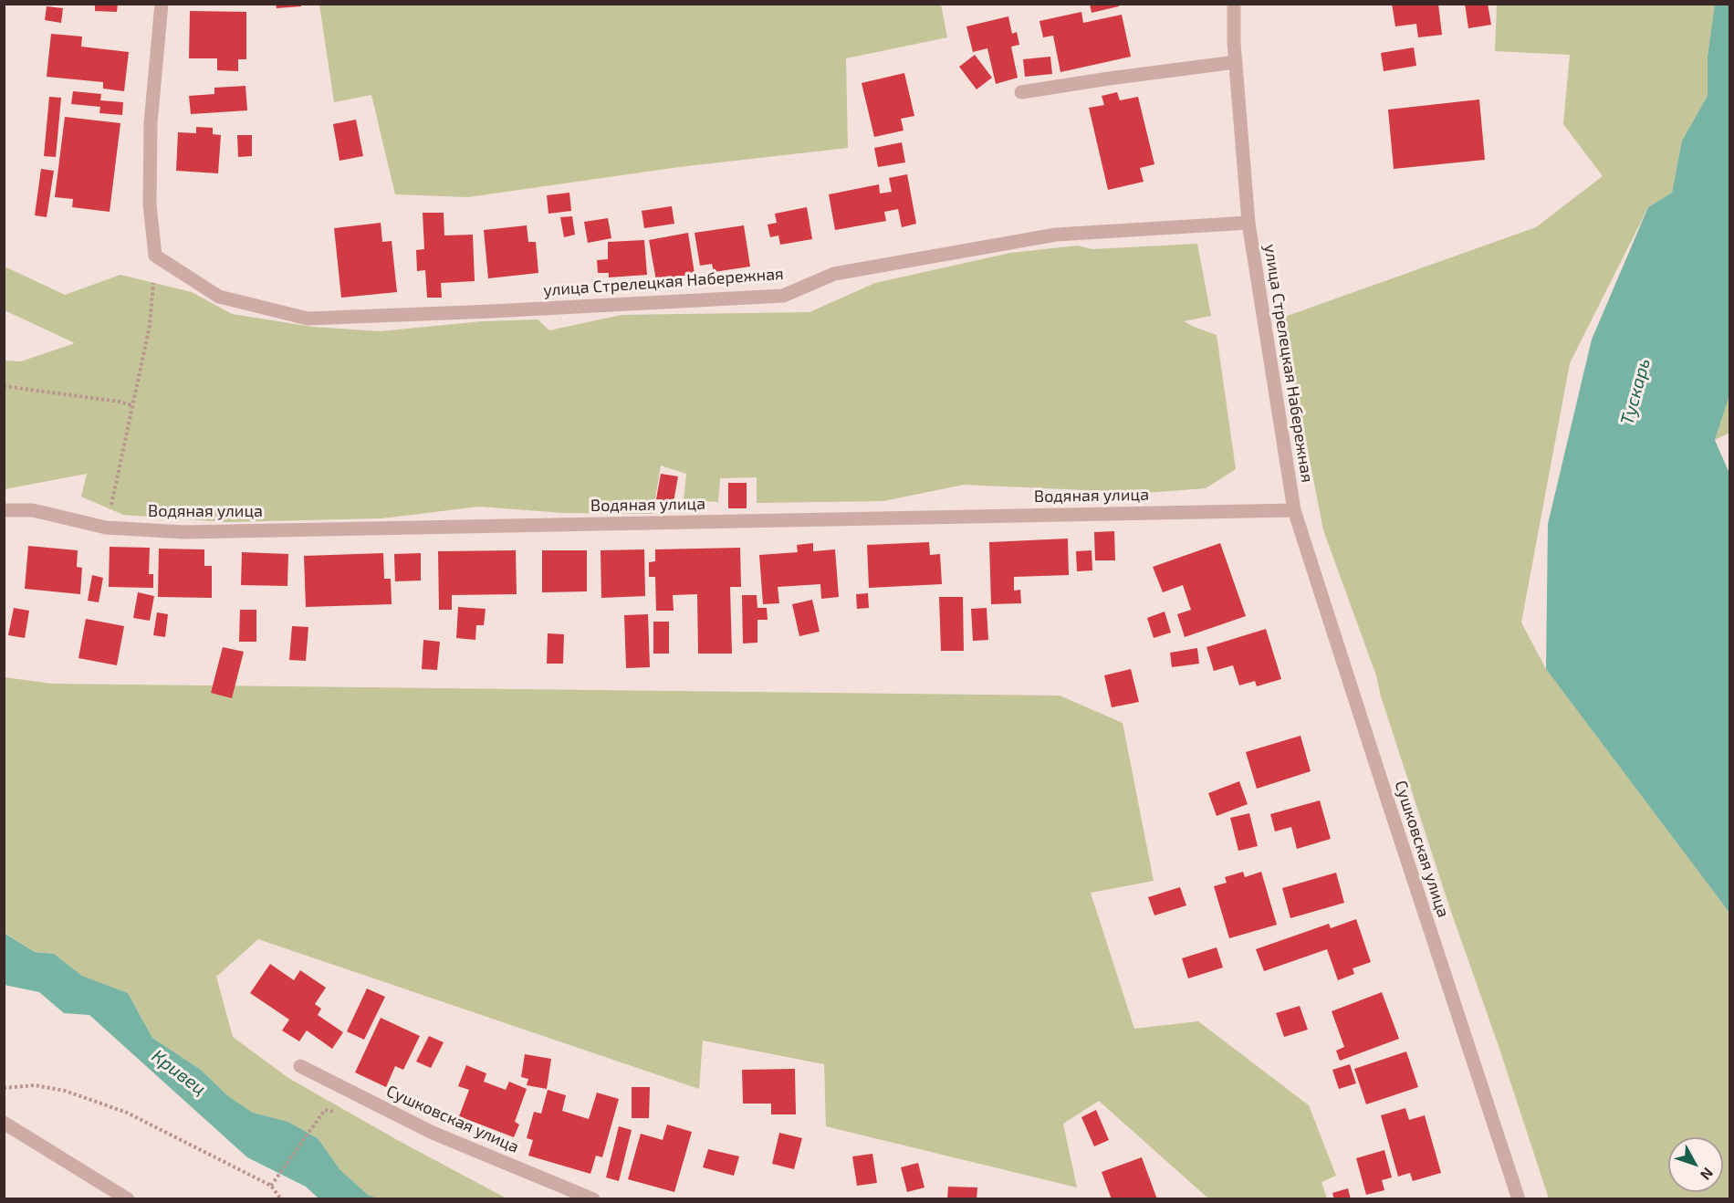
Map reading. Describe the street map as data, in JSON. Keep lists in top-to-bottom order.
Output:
{
  "streets": {
    "street": ["улица Стрелецкая Набережная", "Водяная улица", "Сушковская улица"]
  },
  "crossings": [
    ["улица Стрелецкая Набережная", "Водяная улица"],
    ["улица Стрелецкая Набережная", "Сушковская улица"],
    ["Водяная улица", "Сушковская улица"]
  ],
  "water": ["Тускарь", "Кривец"],
  "north": "bottom right"
}
